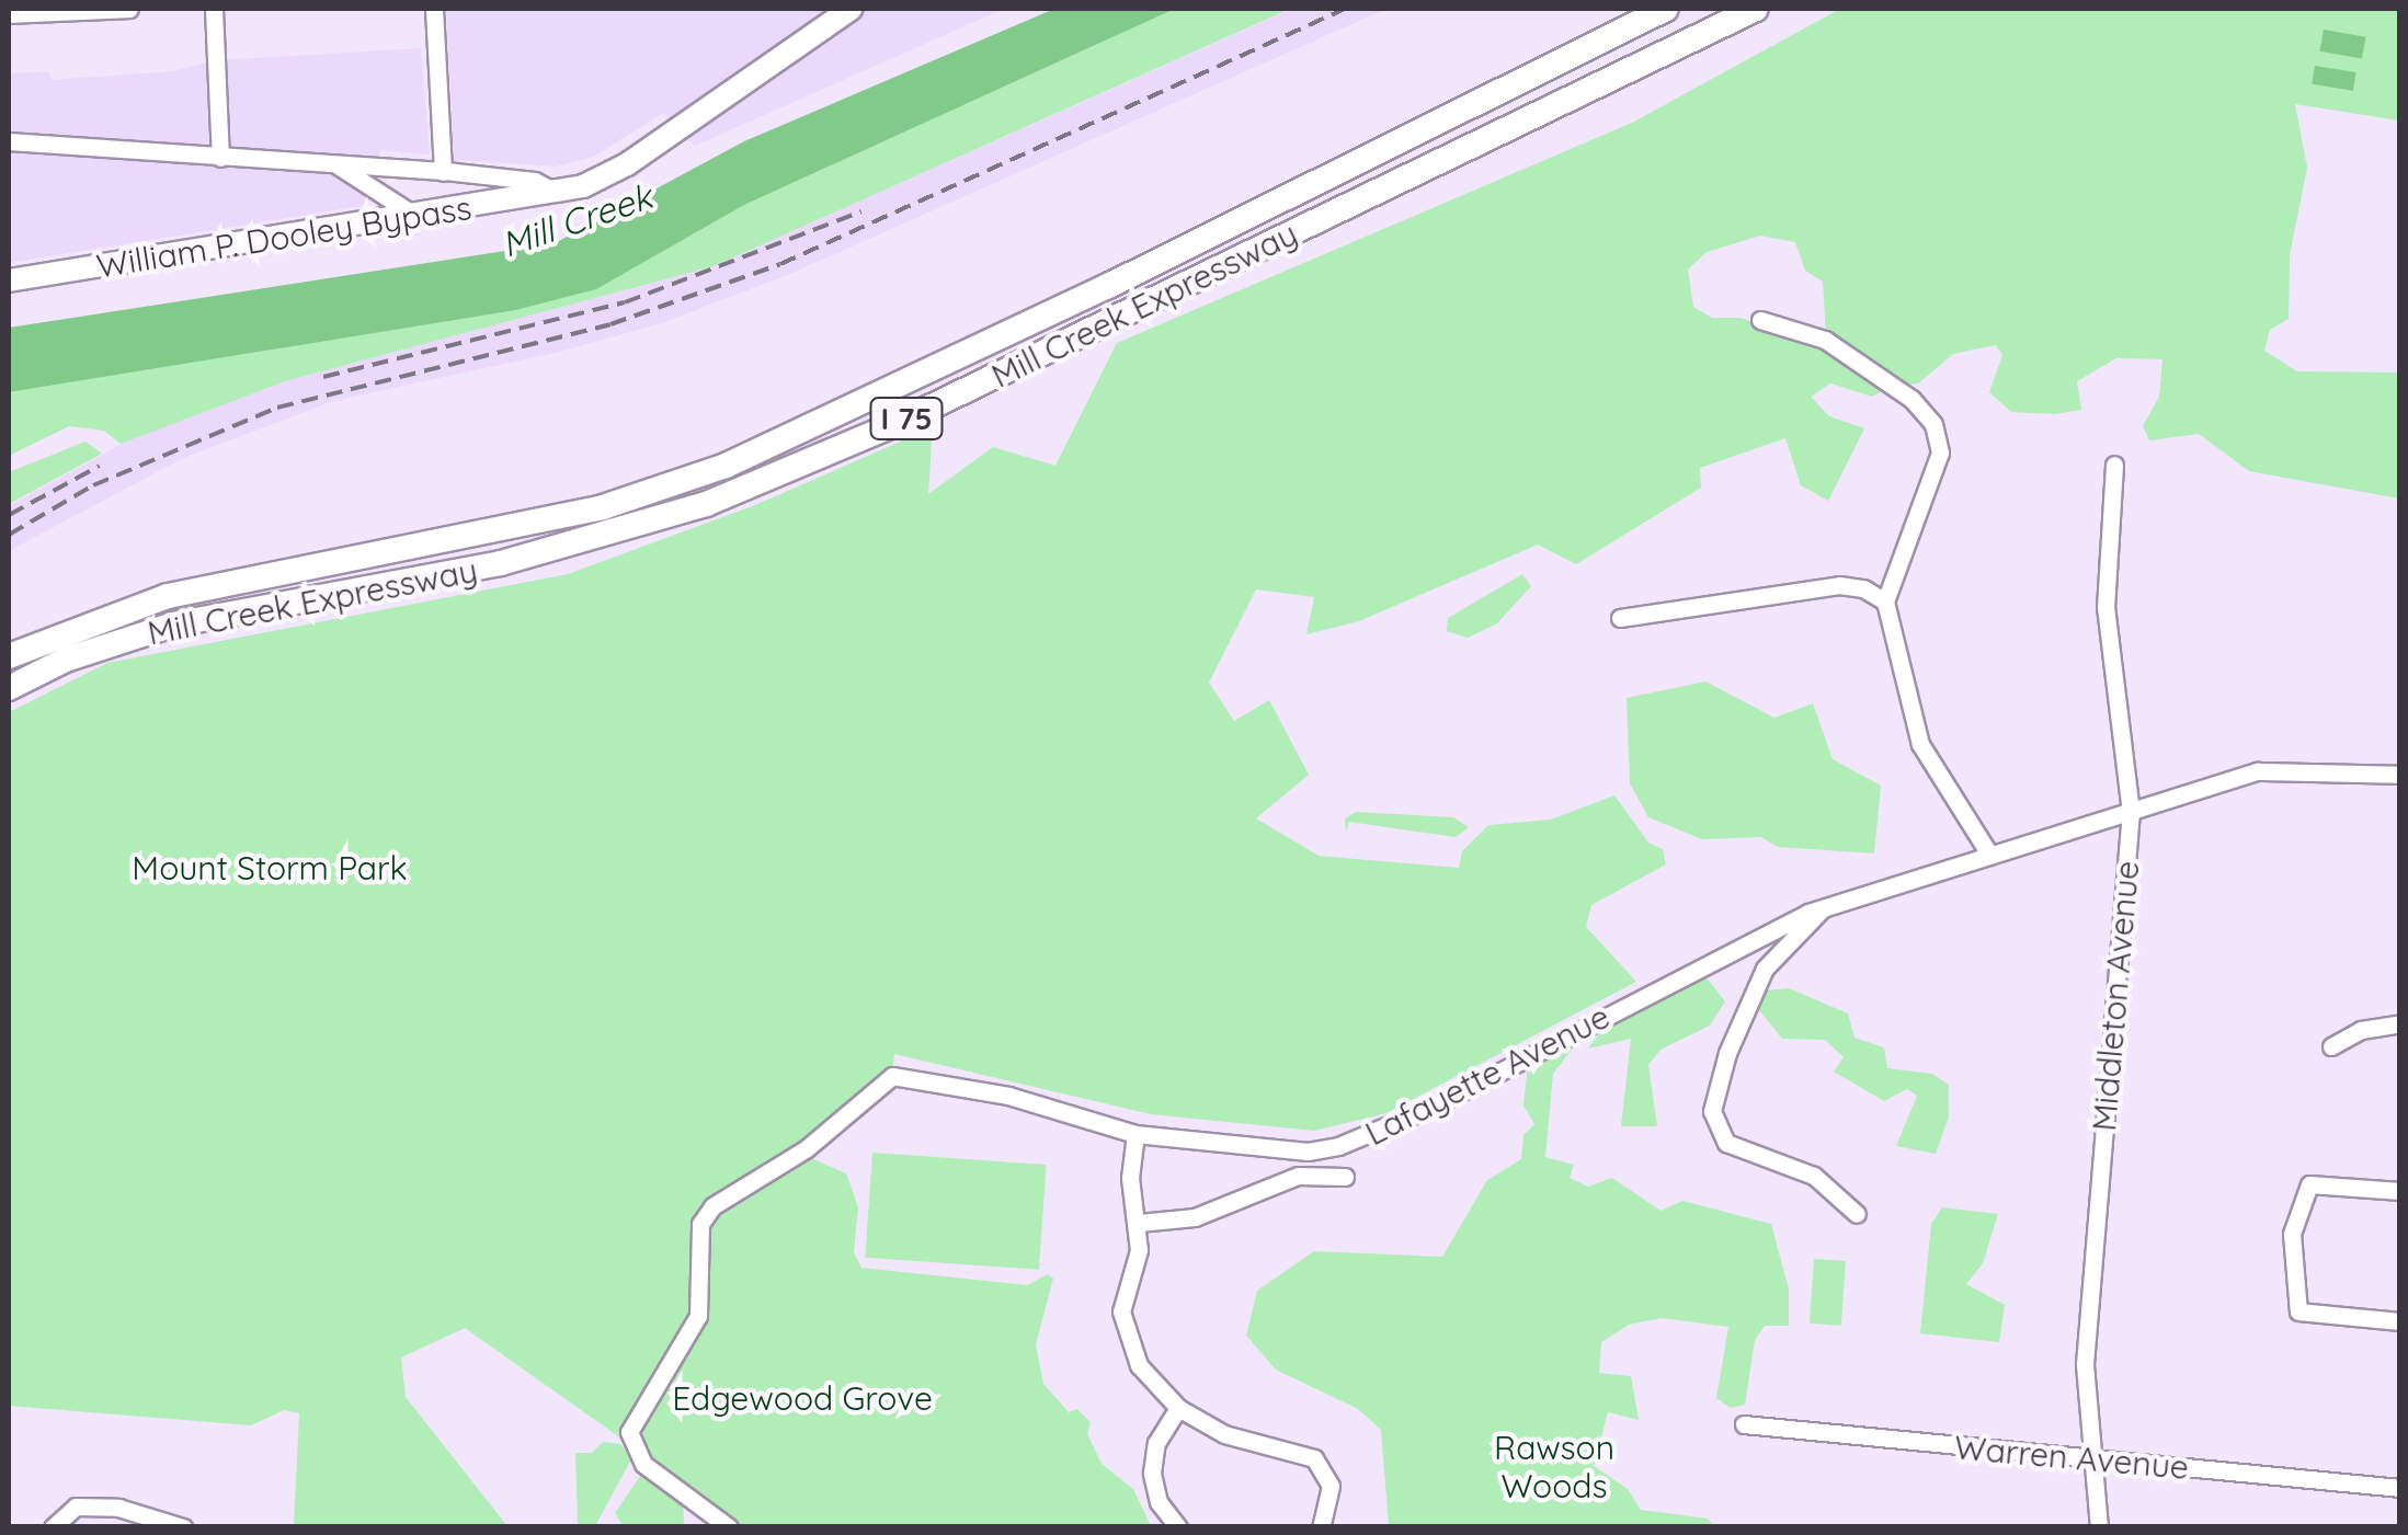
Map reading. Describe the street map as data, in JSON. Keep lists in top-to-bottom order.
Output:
{
  "streets": {
    "highway": ["Mill Creek Expressway", "I 75"],
    "main road": ["William P. Dooley Bypass"],
    "street": ["Middleton Avenue", "Lafayette Avenue", "Warren Avenue"]
  },
  "crossings": [
    ["Middleton Avenue", "Lafayette Avenue"],
    ["Middleton Avenue", "Warren Avenue"]
  ],
  "water": ["Mill Creek"],
  "parks": ["Mount Storm Park", "Edgewood Grove", "Rawson Woods"]
}
